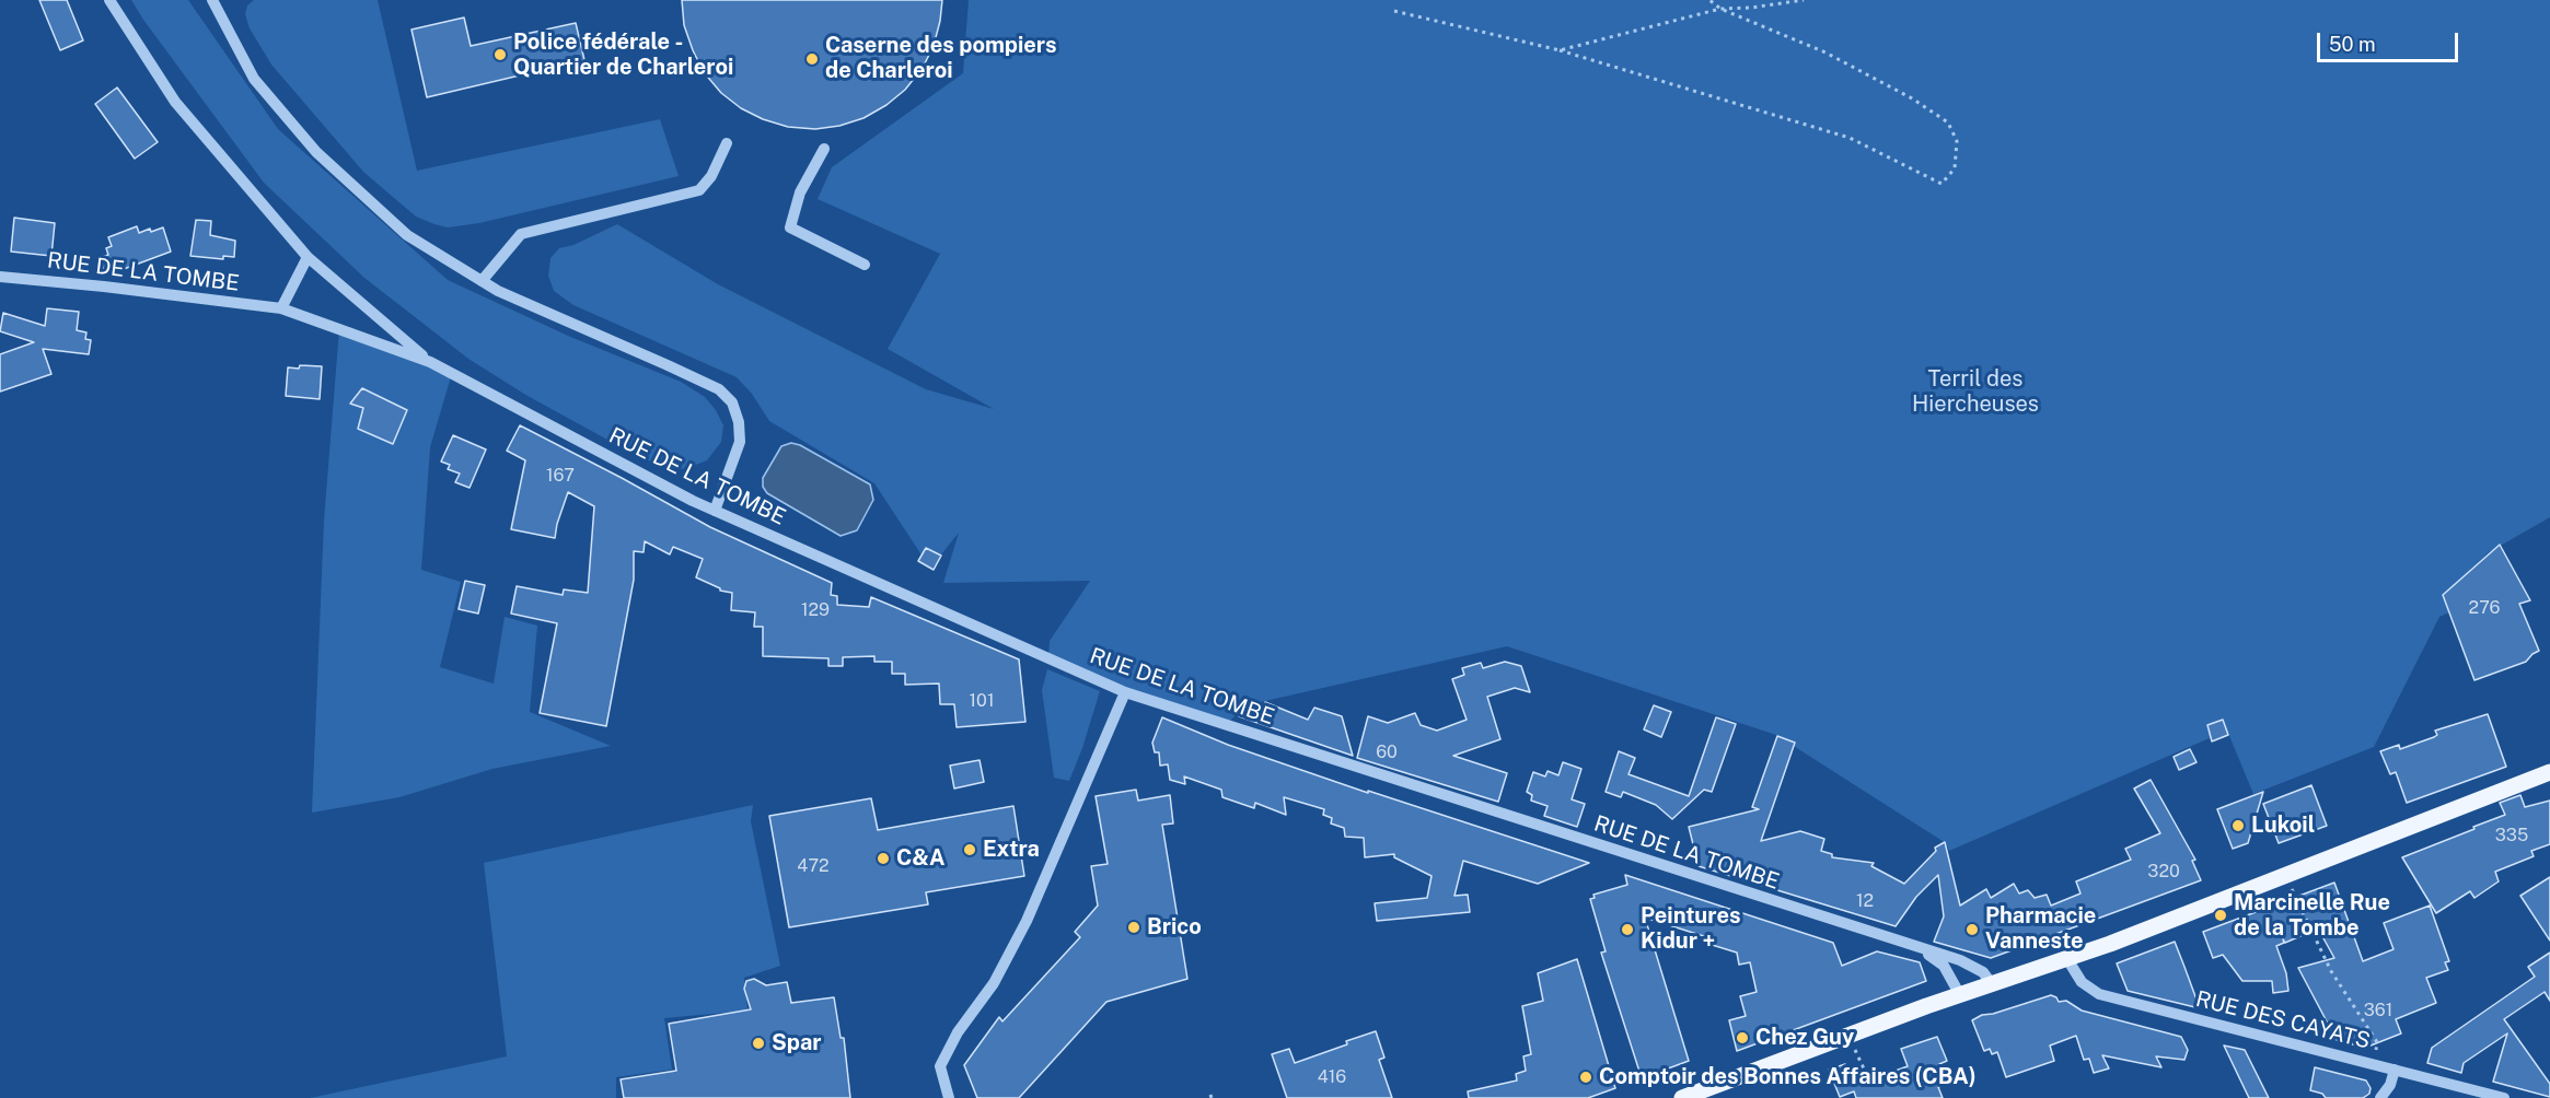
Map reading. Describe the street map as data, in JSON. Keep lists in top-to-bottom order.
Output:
{
  "streets": {
    "street": ["RUE DE LA TOMBE", "RUE DES CAYATS"]
  },
  "parks": ["Terril des Hiercheuses"],
  "places": [
    "Police fédérale - Quartier de Charleroi",
    "Caserne des pompiers de Charleroi",
    "Lukoil",
    "Extra",
    "C&A",
    "Marcinelle Rue de la Tombe",
    "Brico",
    "Peintures Kidur +",
    "Pharmacie Vanneste",
    "Chez Guy",
    "Spar",
    "Comptoir des Bonnes Affaires (CBA)"
  ],
  "house_numbers": [
    "167",
    "276",
    "129",
    "101",
    "60",
    "335",
    "472",
    "320",
    "12",
    "361",
    "416"
  ],
  "scale_bar": "50 m"
}
